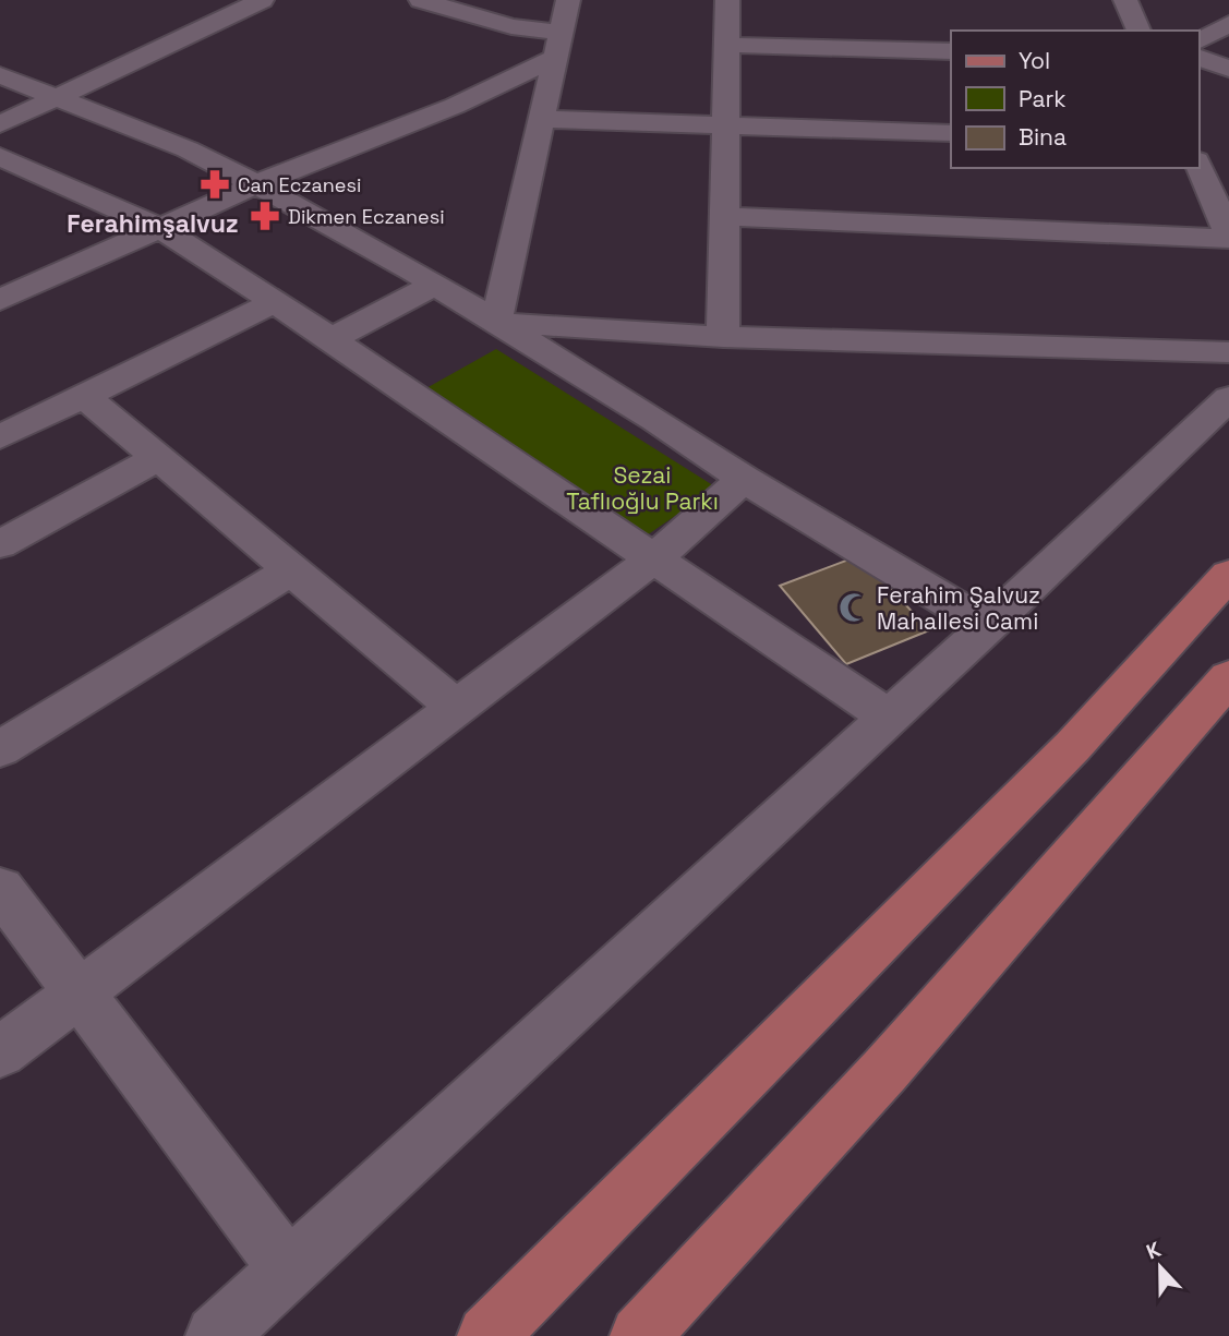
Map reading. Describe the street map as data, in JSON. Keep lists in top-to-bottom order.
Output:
{
  "districts": ["Ferahimşalvuz"],
  "parks": ["Sezai Taflıoğlu Parkı"],
  "places": {
    "pharmacy": ["Can Eczanesi", "Dikmen Eczanesi"],
    "mosque": ["Ferahim Şalvuz Mahallesi Cami"]
  },
  "legend": ["Yol", "Park", "Bina"],
  "north": "top"
}
